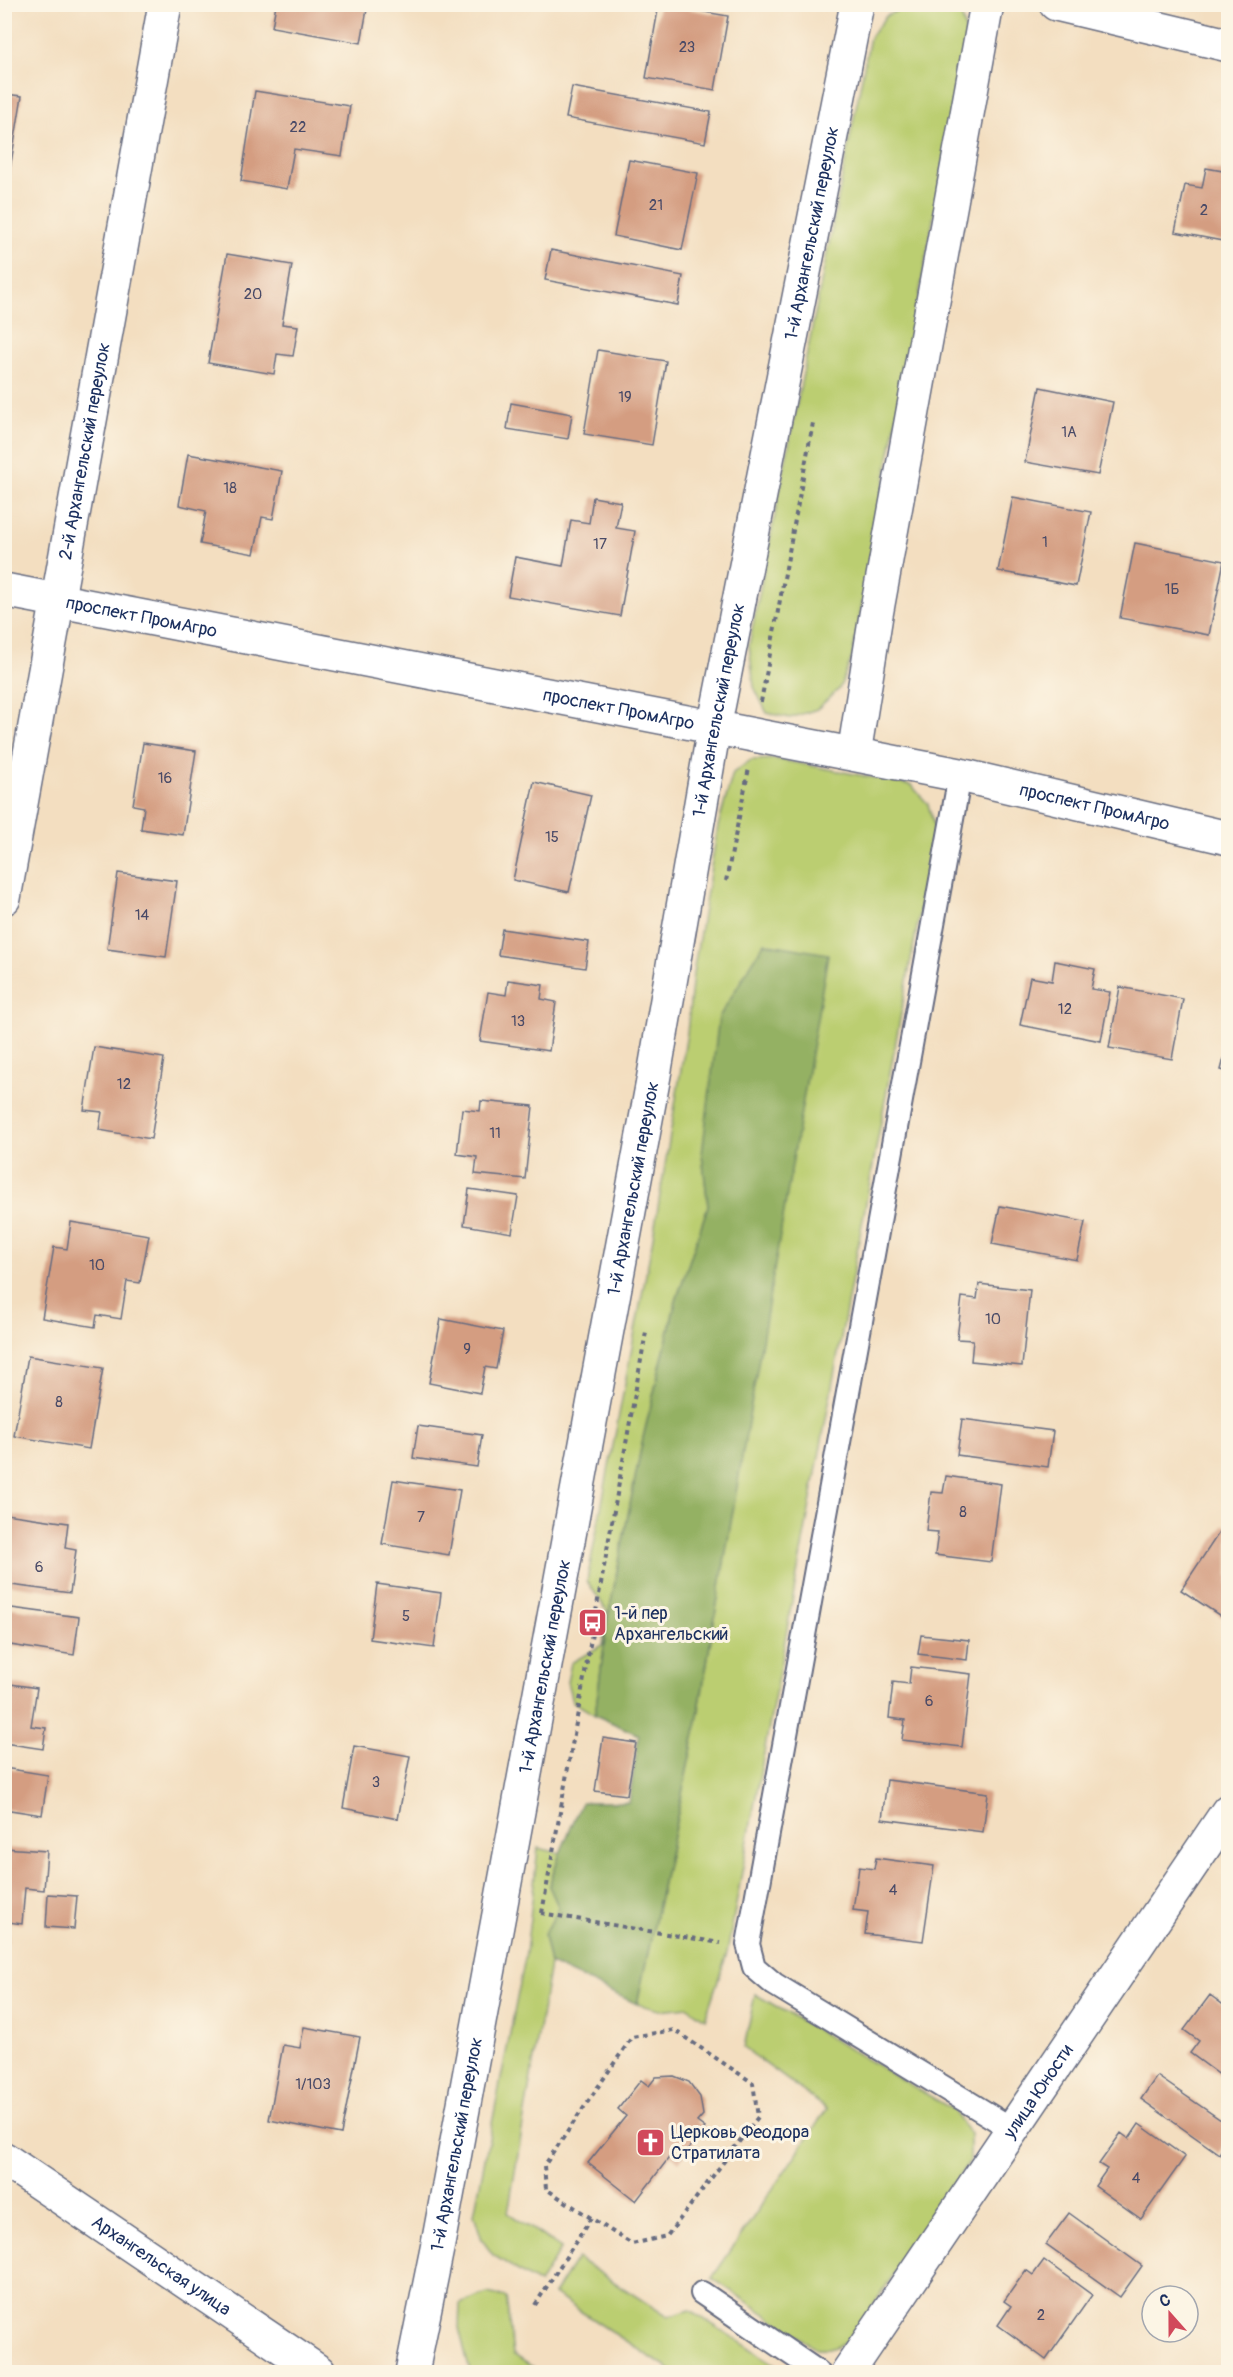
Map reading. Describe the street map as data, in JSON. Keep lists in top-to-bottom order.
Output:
{
  "streets": {
    "street": [
      "1-й Архангельский переулок",
      "2-й Архангельский переулок",
      "проспект ПромАгро",
      "улица Юности",
      "Архангельская улица"
    ]
  },
  "crossings": [
    ["1-й Архангельский переулок", "проспект ПромАгро"],
    ["2-й Архангельский переулок", "проспект ПромАгро"]
  ],
  "places": {
    "bus stop": ["1-й пер Архангельский"],
    "church": ["Церковь Феодора Стратилата"]
  },
  "house_numbers": [
    "23",
    "22",
    "21",
    "2",
    "20",
    "19",
    "1А",
    "18",
    "1",
    "17",
    "1Б",
    "16",
    "15",
    "14",
    "12",
    "13",
    "12",
    "11",
    "10",
    "10",
    "9",
    "8",
    "8",
    "7",
    "6",
    "5",
    "6",
    "3",
    "4",
    "1/103",
    "4",
    "2"
  ],
  "north": "top"
}
